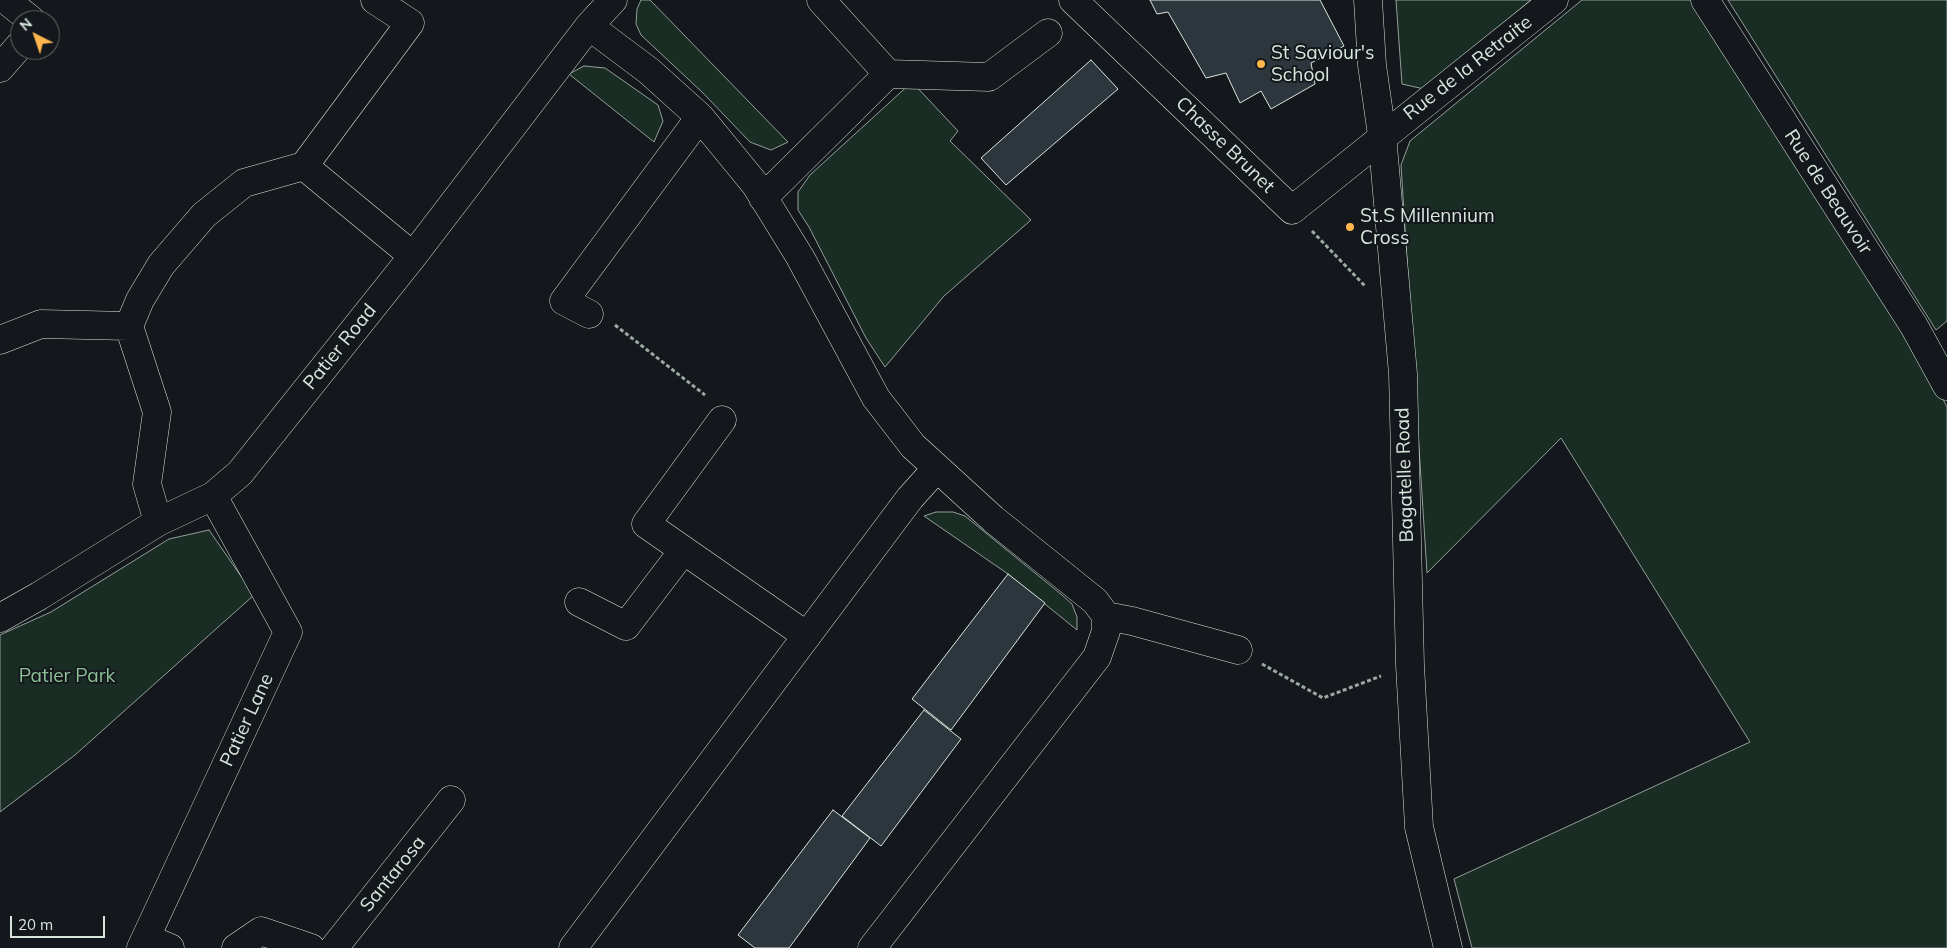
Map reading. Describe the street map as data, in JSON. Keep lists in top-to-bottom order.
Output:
{
  "streets": {
    "street": [
      "Rue de la Retraite",
      "Chasse Brunet",
      "Rue de Beauvoir",
      "Patier Road",
      "Bagatelle Road",
      "Patier Lane",
      "Santarosa"
    ]
  },
  "crossings": [
    ["Rue de la Retraite", "Bagatelle Road"],
    ["Patier Road", "Patier Lane"]
  ],
  "parks": ["Patier Park"],
  "places": ["St Saviour's School", "St.S Millennium Cross"],
  "scale_bar": "20 m",
  "north": "top left"
}
